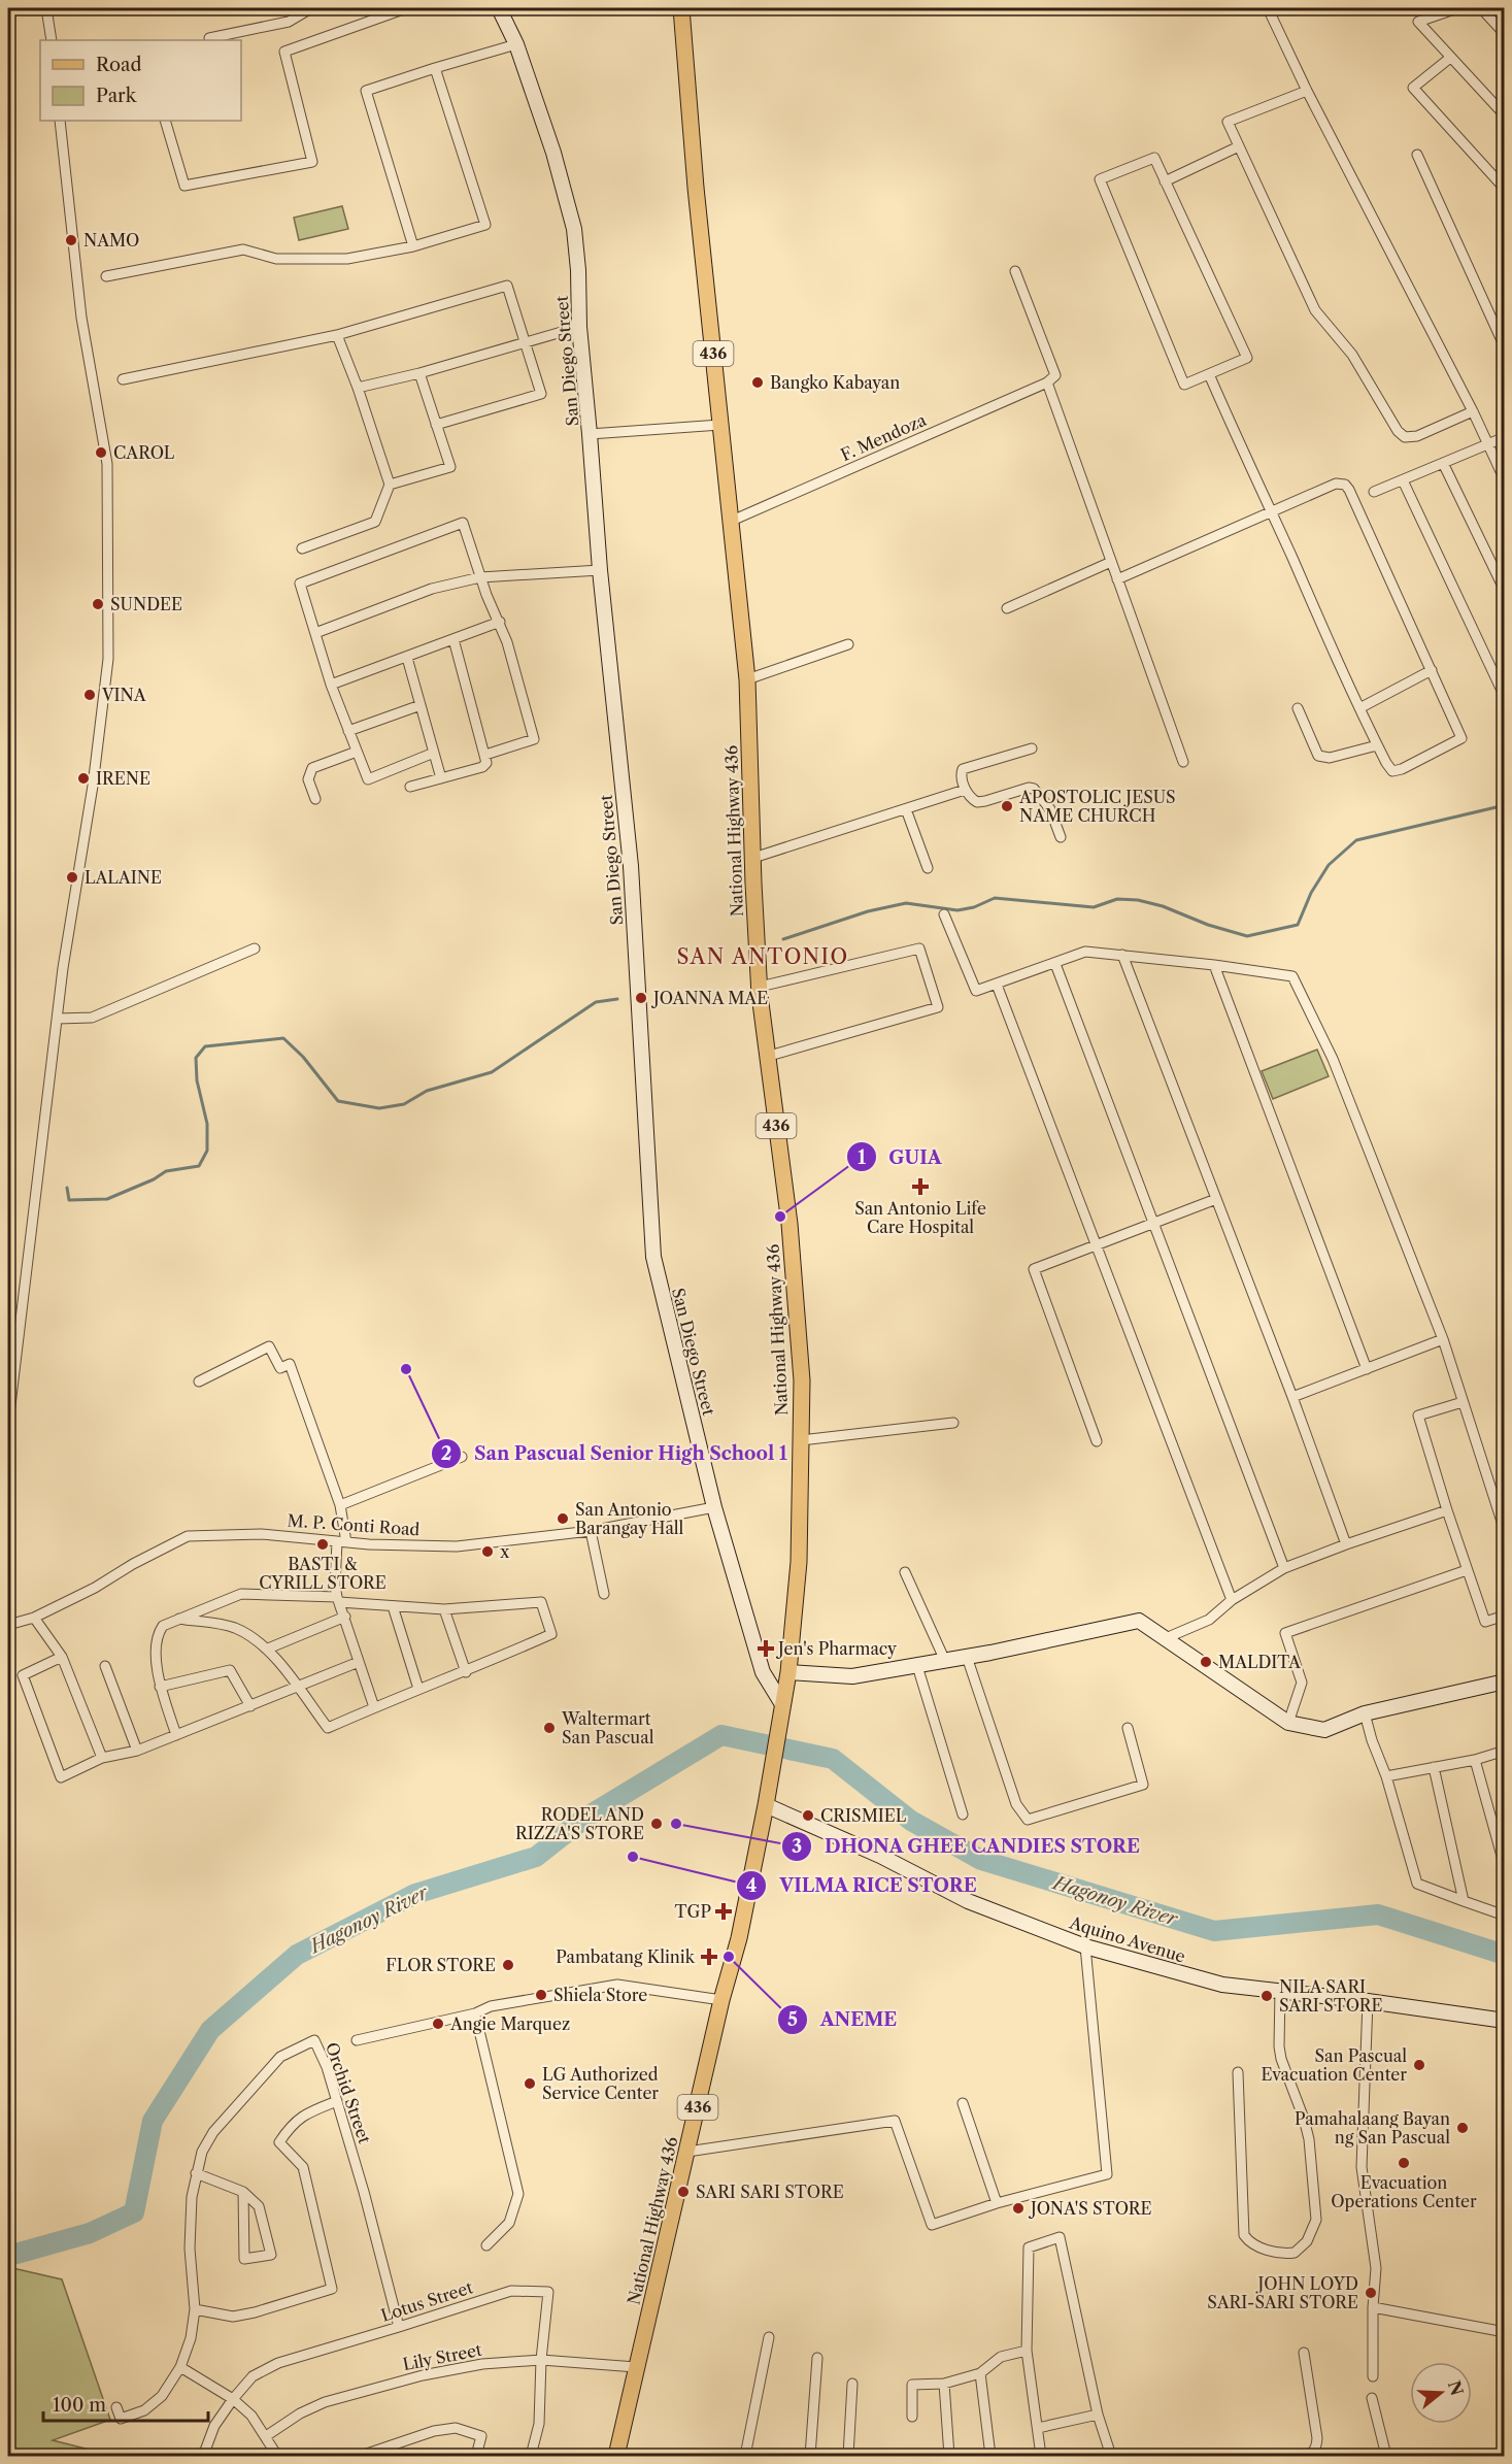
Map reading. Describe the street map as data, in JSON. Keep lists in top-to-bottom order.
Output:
{
  "streets": {
    "main road": ["436", "National Highway 436"],
    "street": [
      "San Diego Street",
      "F. Mendoza",
      "M. P. Conti Road",
      "Aquino Avenue",
      "Orchid Street",
      "Lotus Street",
      "Lily Street"
    ]
  },
  "crossings": [
    ["San Diego Street", "National Highway 436"],
    ["San Diego Street", "M. P. Conti Road"],
    ["F. Mendoza", "National Highway 436"],
    ["National Highway 436", "Aquino Avenue"],
    ["National Highway 436", "Lily Street"],
    ["Orchid Street", "Lotus Street"],
    ["Lotus Street", "Lily Street"]
  ],
  "districts": ["SAN ANTONIO"],
  "water": ["Hagonoy River"],
  "places": {
    "other": [
      "NAMO",
      "Bangko Kabayan",
      "CAROL",
      "SUNDEE",
      "VINA",
      "IRENE",
      "APOSTOLIC JESUS NAME CHURCH",
      "LALAINE",
      "JOANNA MAE",
      "GUIA",
      "San Pascual Senior High School 1",
      "San Antonio Barangay Hall",
      "BASTI & CYRILL STORE",
      "x",
      "MALDITA",
      "Waltermart San Pascual",
      "CRISMIEL",
      "RODEL AND RIZZA'S STORE",
      "DHONA GHEE CANDIES STORE",
      "VILMA RICE STORE",
      "ANEME",
      "FLOR STORE",
      "Shiela Store",
      "NILA SARI SARI STORE",
      "Angie Marquez",
      "San Pascual Evacuation Center",
      "LG Authorized Service Center",
      "Pamahalaang Bayan ng San Pascual",
      "Evacuation Operations Center",
      "SARI SARI STORE",
      "JONA'S STORE",
      "JOHN LOYD SARI-SARI STORE"
    ],
    "health": [
      "San Antonio Life Care Hospital",
      "Jen's Pharmacy",
      "TGP",
      "Pambatang Klinik"
    ]
  },
  "legend": ["Road", "Park"],
  "scale_bar": "100 m",
  "north": "right"
}
